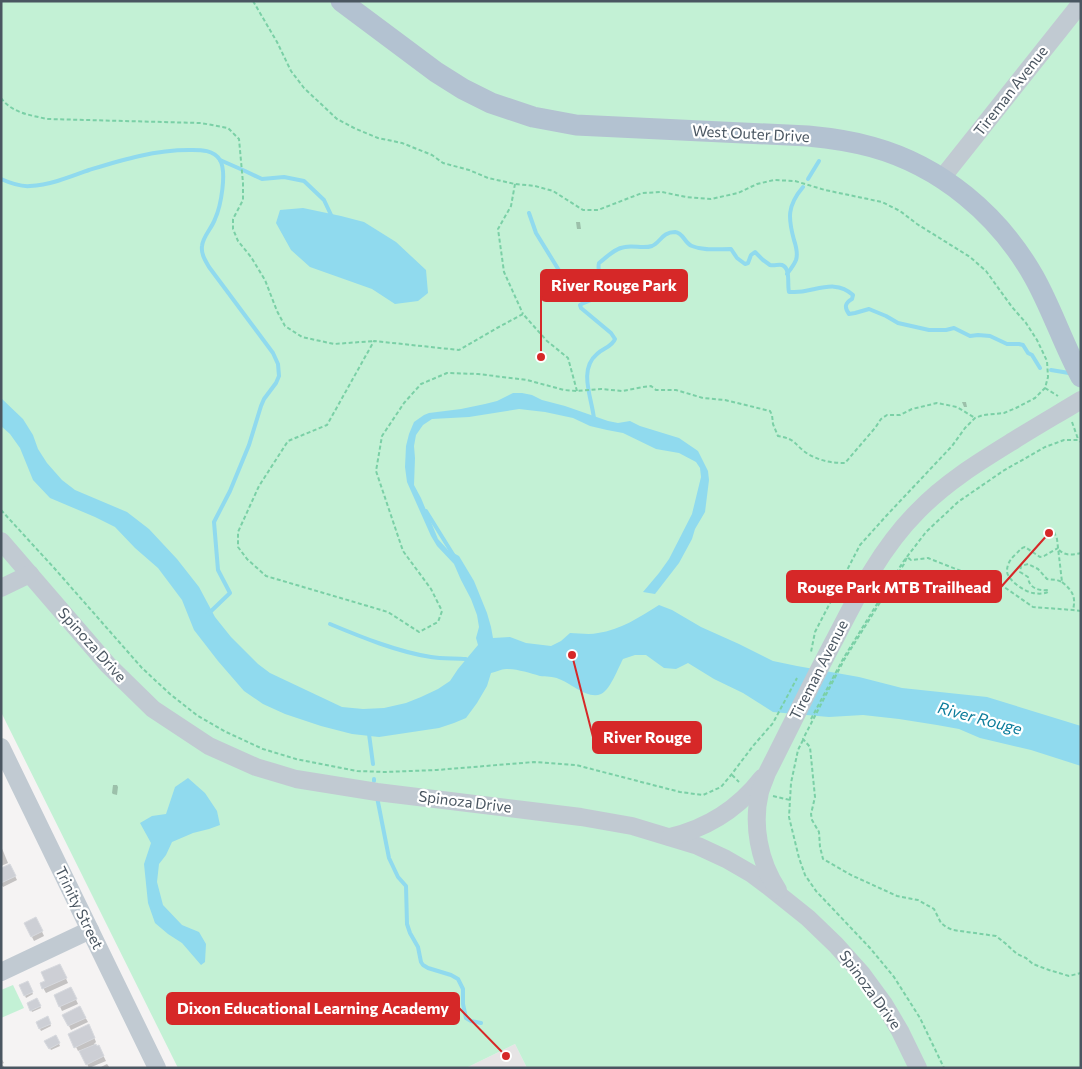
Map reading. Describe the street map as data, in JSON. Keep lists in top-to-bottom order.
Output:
{
  "streets": {
    "main road": ["West Outer Drive"],
    "street": ["Tireman Avenue", "Spinoza Drive", "Trinity Street"]
  },
  "crossings": [
    ["Tireman Avenue", "West Outer Drive"]
  ],
  "water": ["River Rouge"],
  "places": [
    "River Rouge Park",
    "Rouge Park MTB Trailhead",
    "River Rouge",
    "Dixon Educational Learning Academy"
  ]
}
